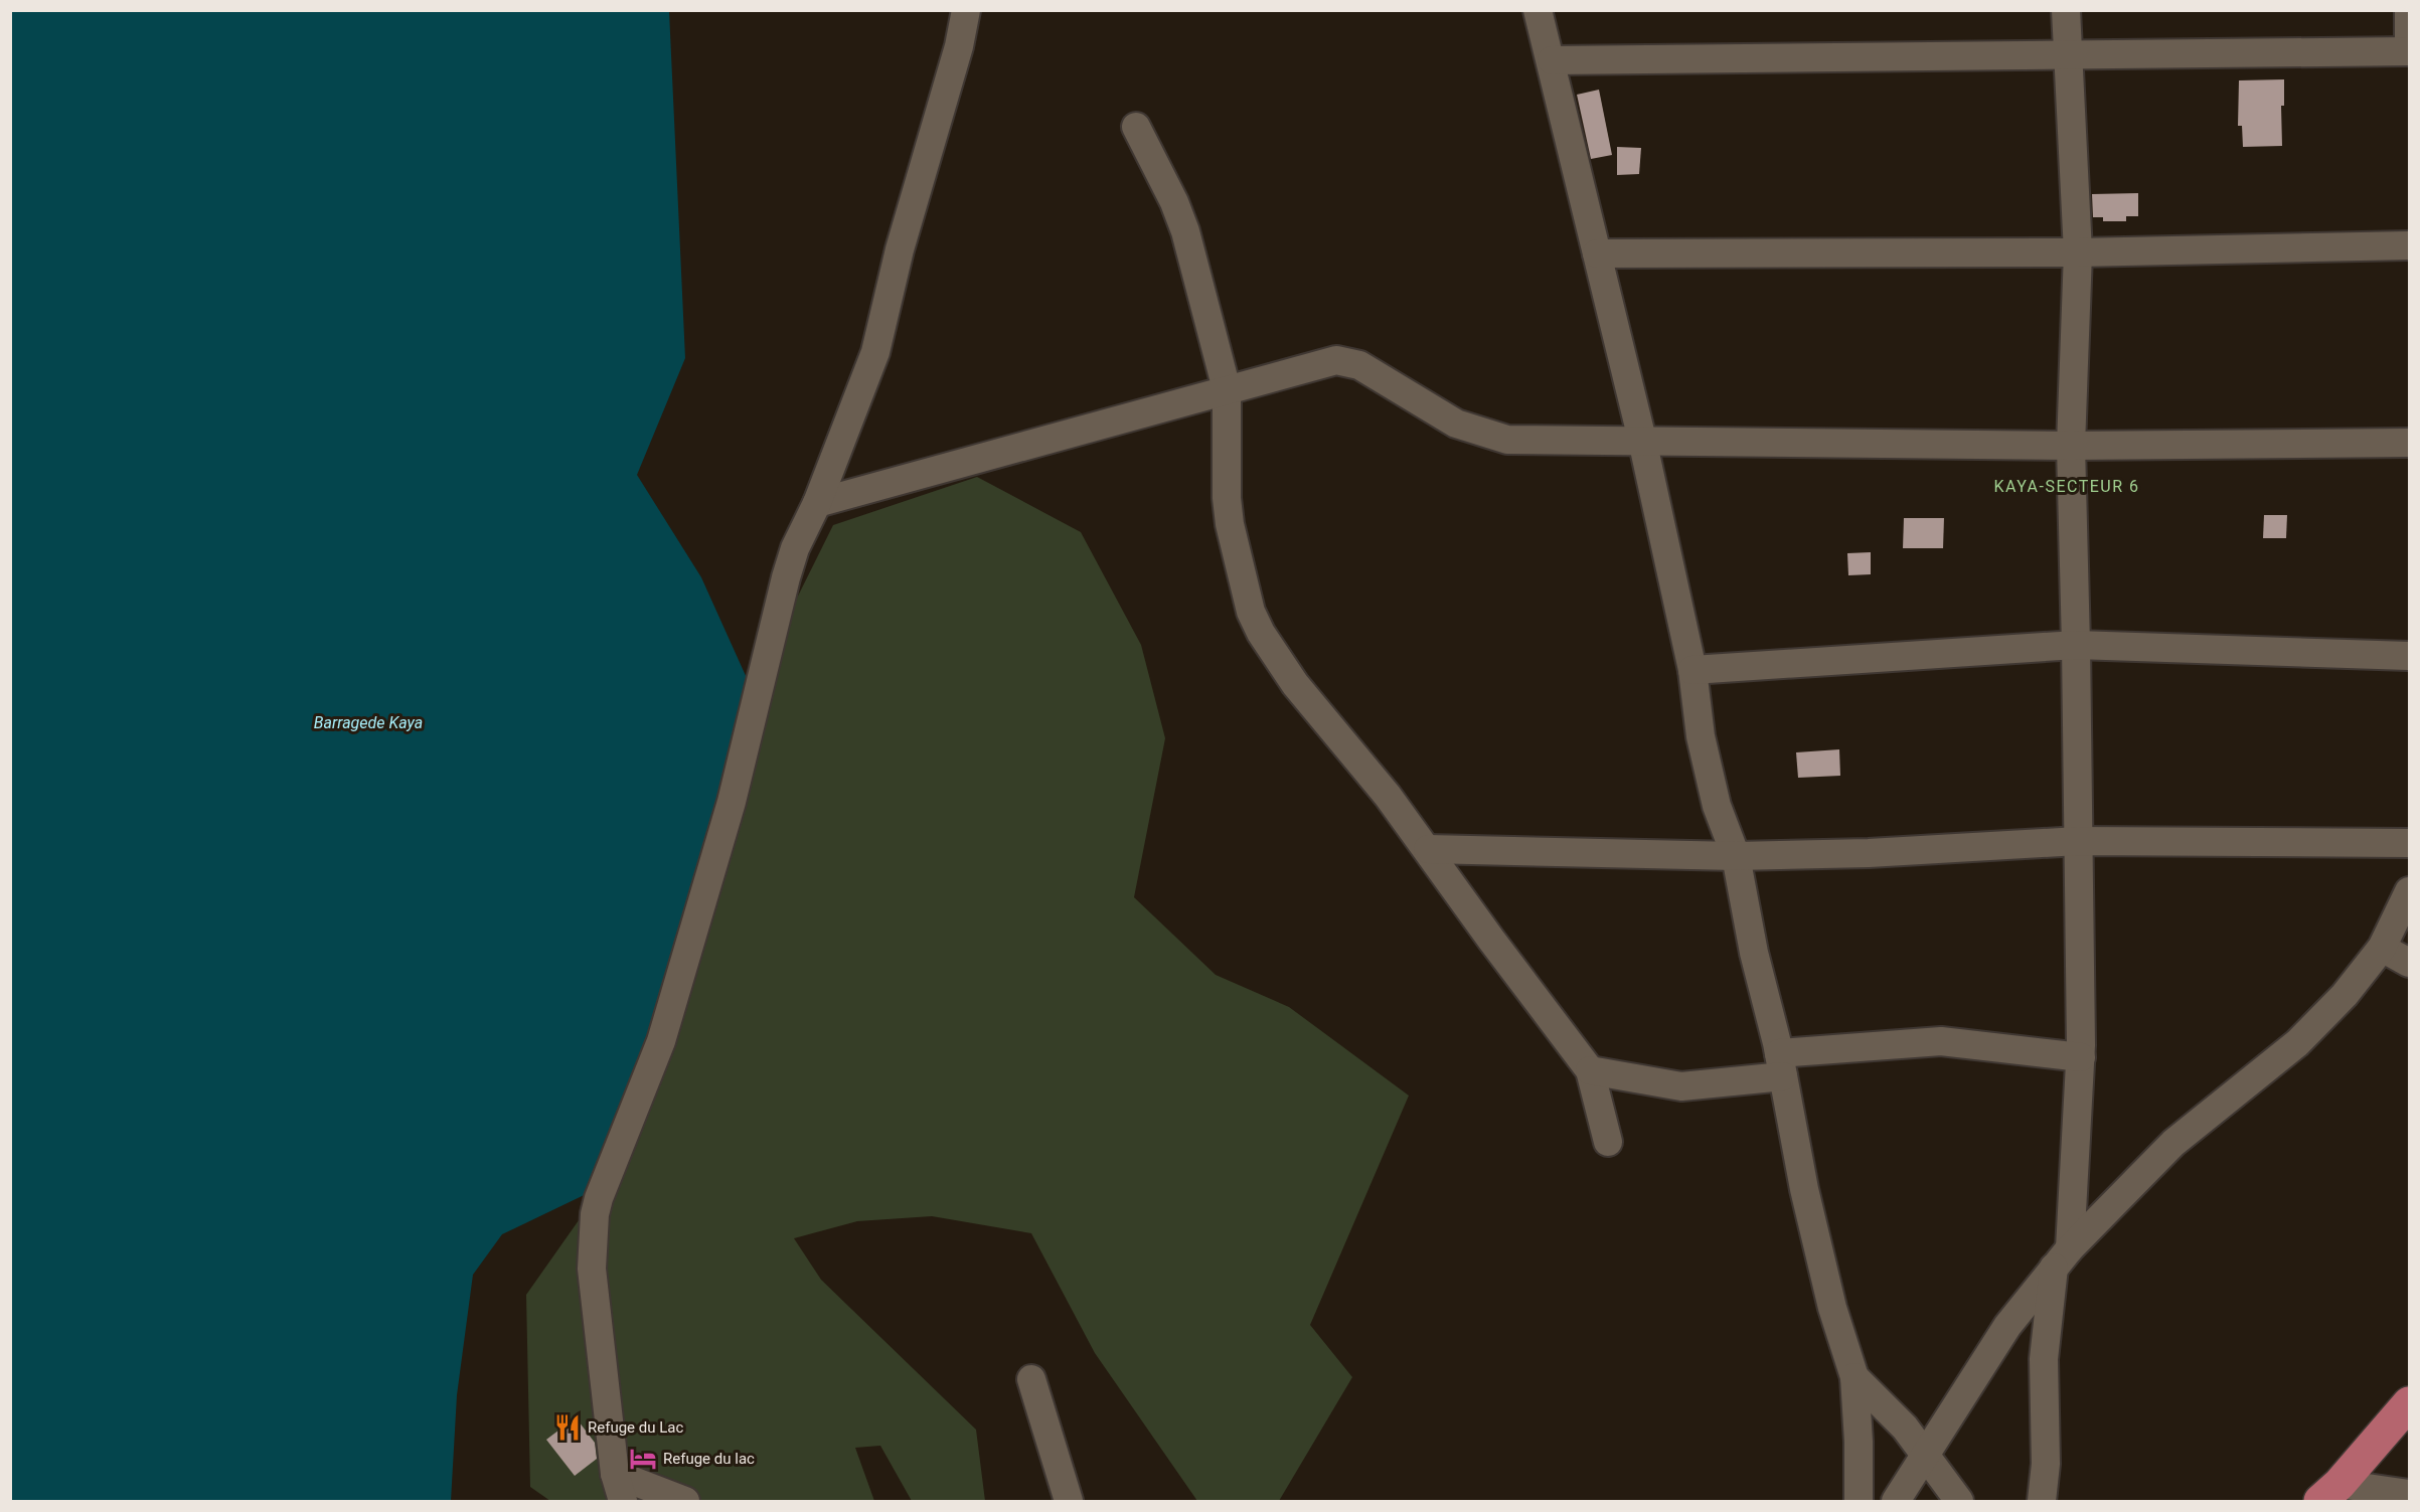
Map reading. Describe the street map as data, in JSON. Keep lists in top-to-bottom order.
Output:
{
  "districts": ["KAYA-SECTEUR 6"],
  "water": ["Barragede Kaya"],
  "places": {
    "restaurant": ["Refuge du Lac"],
    "hotel": ["Refuge du lac"]
  }
}
